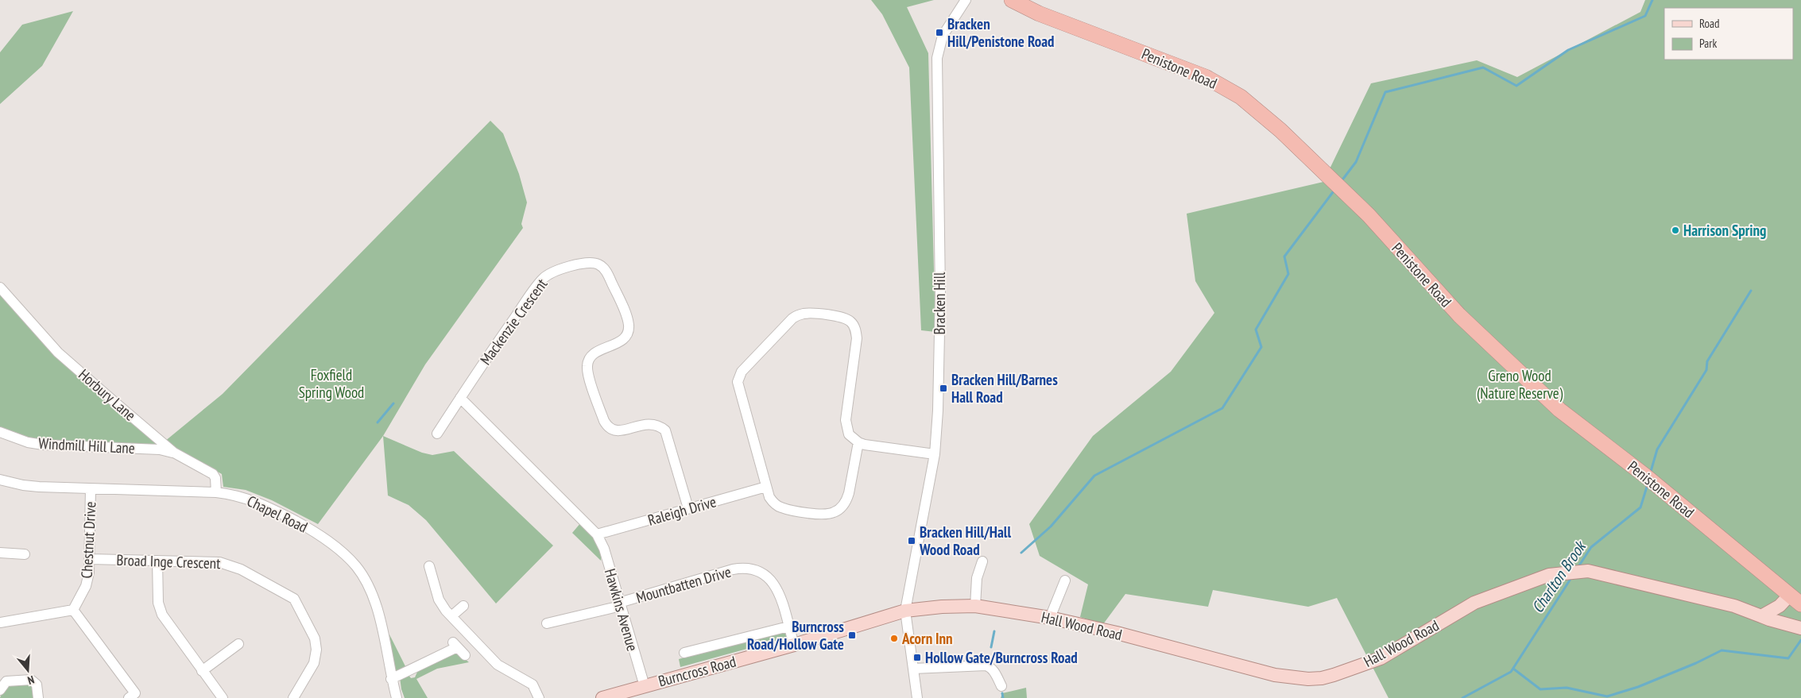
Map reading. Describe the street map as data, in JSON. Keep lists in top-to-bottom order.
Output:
{
  "streets": {
    "highway": ["Penistone Road"],
    "main road": ["Hall Wood Road", "Burncross Road"],
    "street": [
      "Bracken Hill",
      "Mackenzie Crescent",
      "Horbury Lane",
      "Windmill Hill Lane",
      "Raleigh Drive",
      "Chapel Road",
      "Chestnut Drive",
      "Broad Inge Crescent",
      "Mountbatten Drive",
      "Hawkins Avenue"
    ]
  },
  "crossings": [
    ["Bracken Hill", "Hall Wood Road"],
    ["Bracken Hill", "Burncross Road"],
    ["Mackenzie Crescent", "Raleigh Drive"],
    ["Horbury Lane", "Windmill Hill Lane"],
    ["Horbury Lane", "Chapel Road"],
    ["Raleigh Drive", "Hawkins Avenue"],
    ["Chapel Road", "Chestnut Drive"],
    ["Chestnut Drive", "Broad Inge Crescent"],
    ["Mountbatten Drive", "Hawkins Avenue"],
    ["Mountbatten Drive", "Burncross Road"],
    ["Hawkins Avenue", "Burncross Road"],
    ["Hall Wood Road", "Burncross Road"]
  ],
  "water": ["Charlton Brook"],
  "parks": ["Foxfield Spring Wood", "Greno Wood (Nature Reserve)"],
  "places": {
    "transit": [
      "Bracken Hill/Penistone Road",
      "Bracken Hill/Barnes Hall Road",
      "Bracken Hill/Hall Wood Road",
      "Burncross Road/Hollow Gate",
      "Hollow Gate/Burncross Road"
    ],
    "other": ["Harrison Spring", "Acorn Inn"]
  },
  "legend": ["Road", "Park"],
  "north": "bottom"
}
